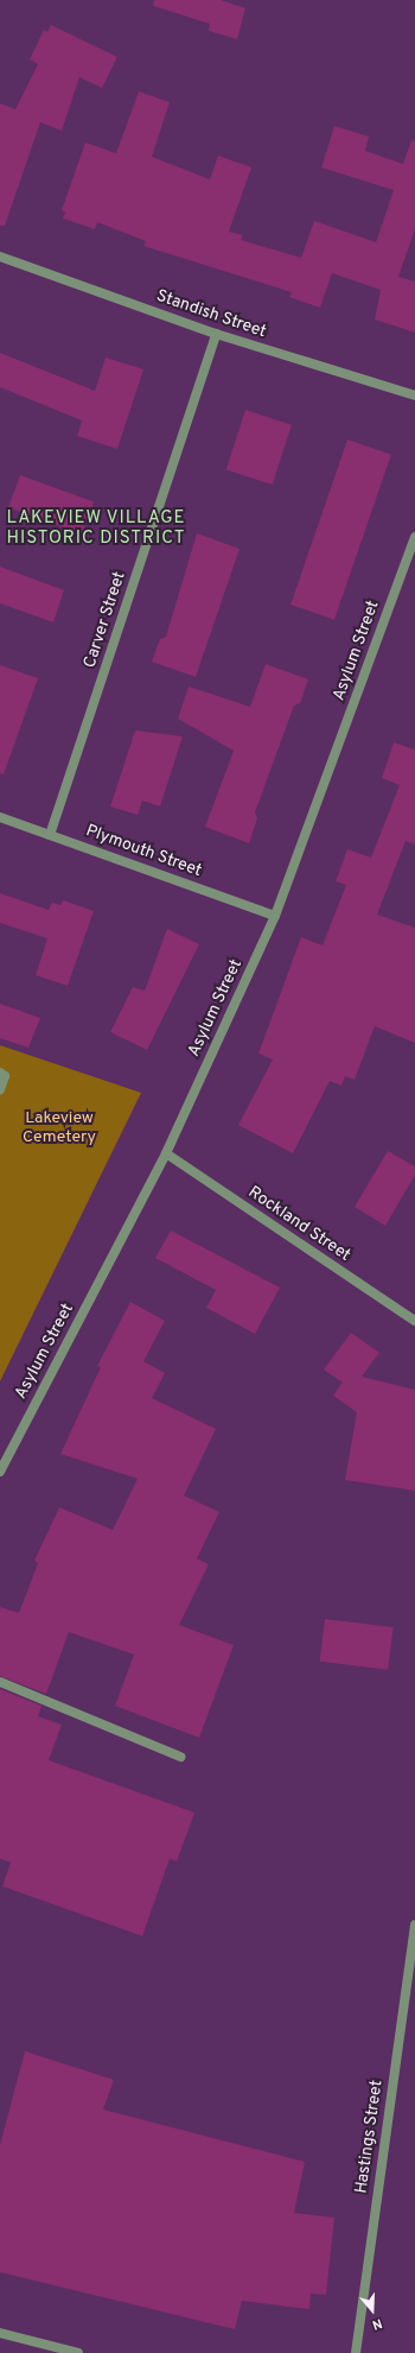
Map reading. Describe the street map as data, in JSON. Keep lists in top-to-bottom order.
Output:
{
  "streets": {
    "street": [
      "Standish Street",
      "Carver Street",
      "Asylum Street",
      "Plymouth Street",
      "Rockland Street",
      "Hastings Street"
    ]
  },
  "crossings": [
    ["Standish Street", "Carver Street"],
    ["Carver Street", "Plymouth Street"],
    ["Asylum Street", "Plymouth Street"],
    ["Asylum Street", "Rockland Street"]
  ],
  "districts": ["LAKEVIEW VILLAGE HISTORIC DISTRICT"],
  "parks": ["Lakeview Cemetery"],
  "north": "bottom"
}
